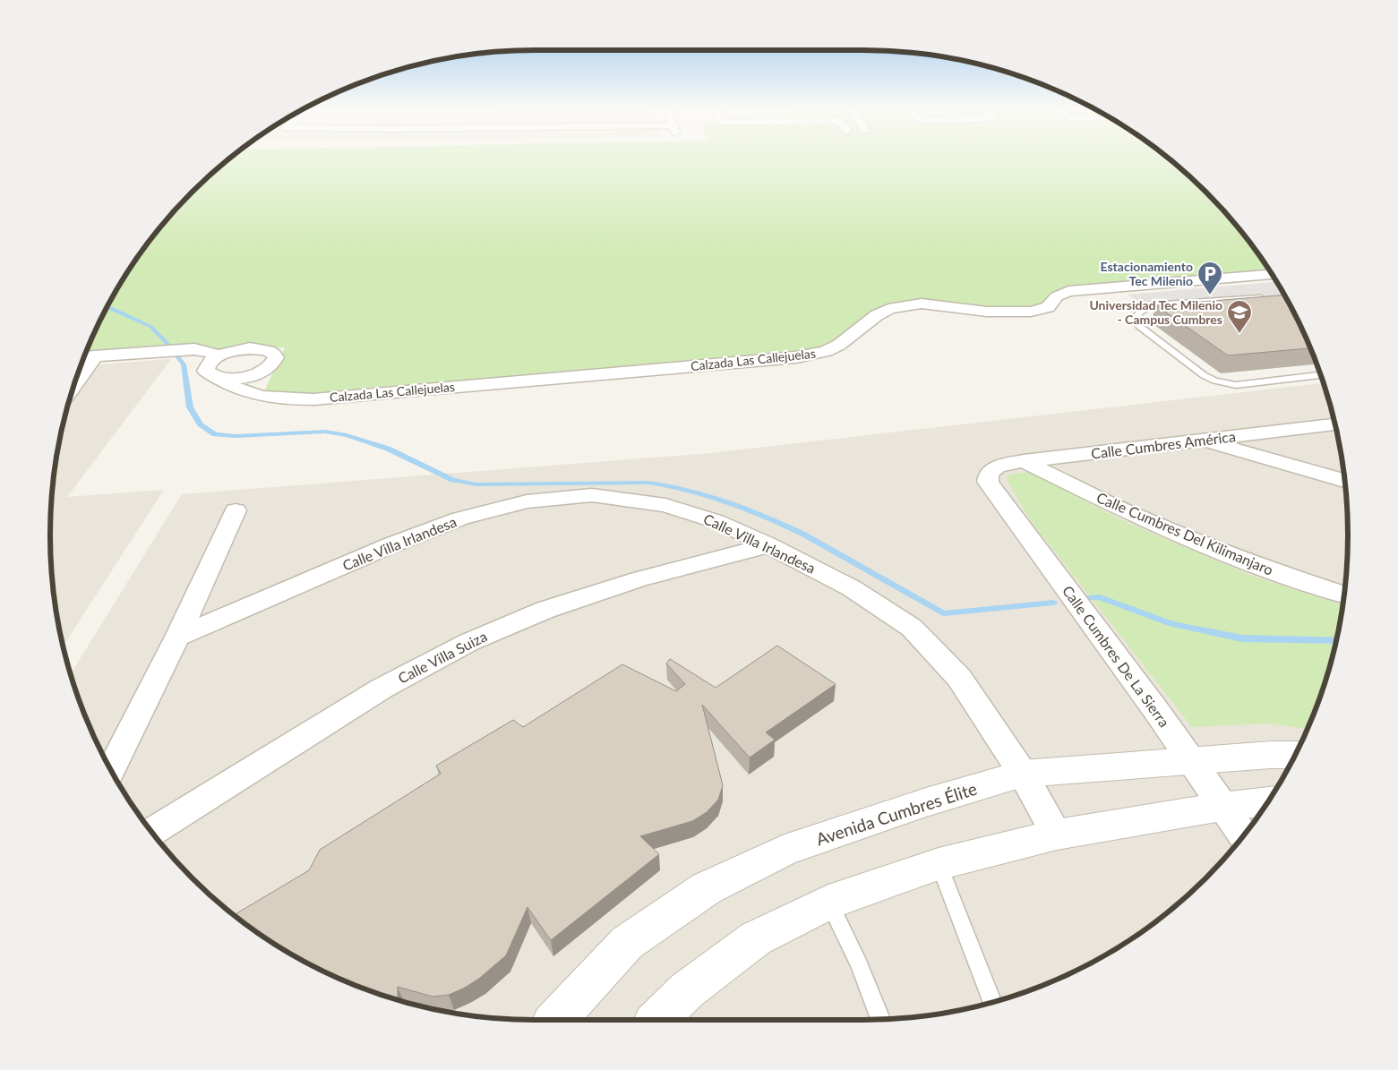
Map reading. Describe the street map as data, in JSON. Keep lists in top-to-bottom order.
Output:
{
  "streets": {
    "street": [
      "Calzada Las Callejuelas",
      "Calle Cumbres América",
      "Calle Cumbres Del Kilimanjaro",
      "Calle Villa Irlandesa",
      "Calle Cumbres De La Sierra",
      "Calle Villa Suiza",
      "Avenida Cumbres Élite"
    ]
  },
  "crossings": [
    ["Calle Cumbres América", "Calle Cumbres Del Kilimanjaro"],
    ["Calle Cumbres América", "Calle Cumbres De La Sierra"],
    ["Calle Villa Irlandesa", "Calle Villa Suiza"],
    ["Calle Villa Irlandesa", "Avenida Cumbres Élite"],
    ["Calle Cumbres De La Sierra", "Avenida Cumbres Élite"]
  ],
  "places": {
    "parking": ["Estacionamiento Tec Milenio"],
    "school or university": ["Universidad Tec Milenio - Campus Cumbres"]
  }
}
